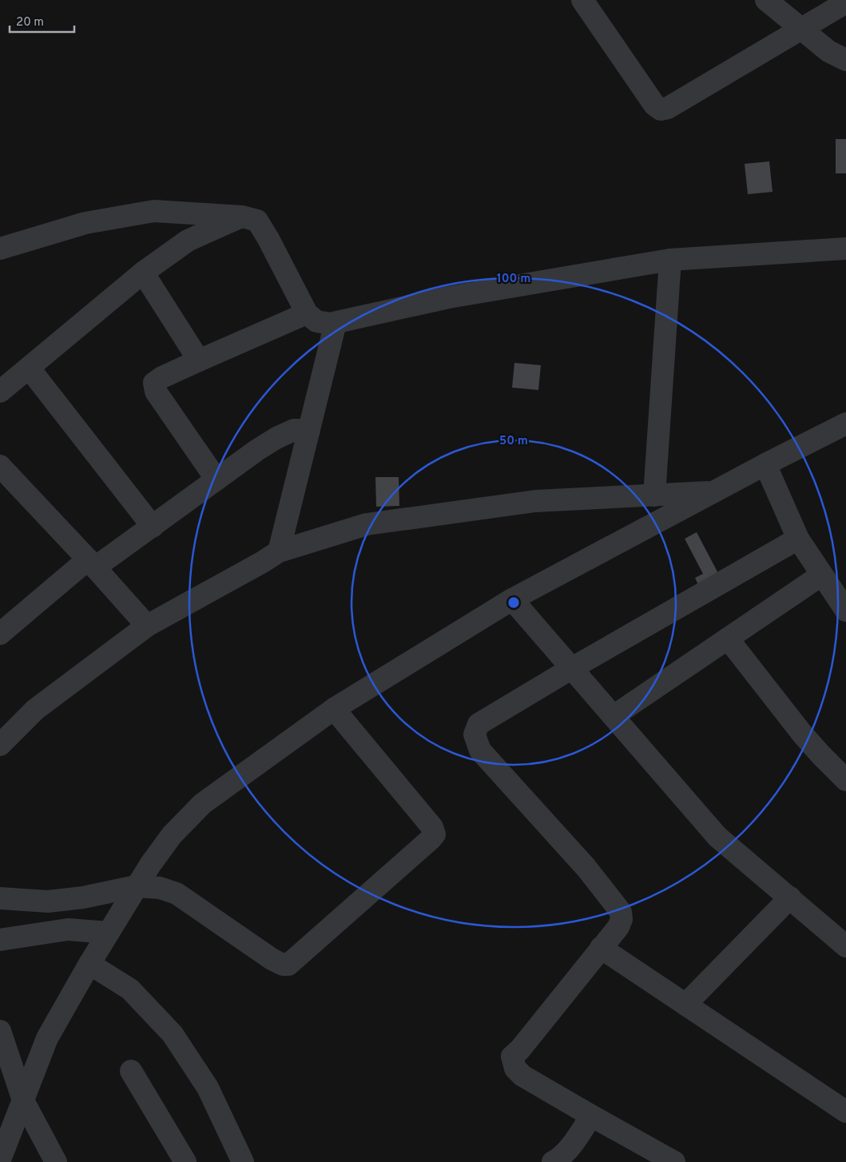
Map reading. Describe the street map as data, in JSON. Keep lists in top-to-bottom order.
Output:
{
  "scale_bar": "20 m",
  "rings": ["100 m", "50 m"]
}
